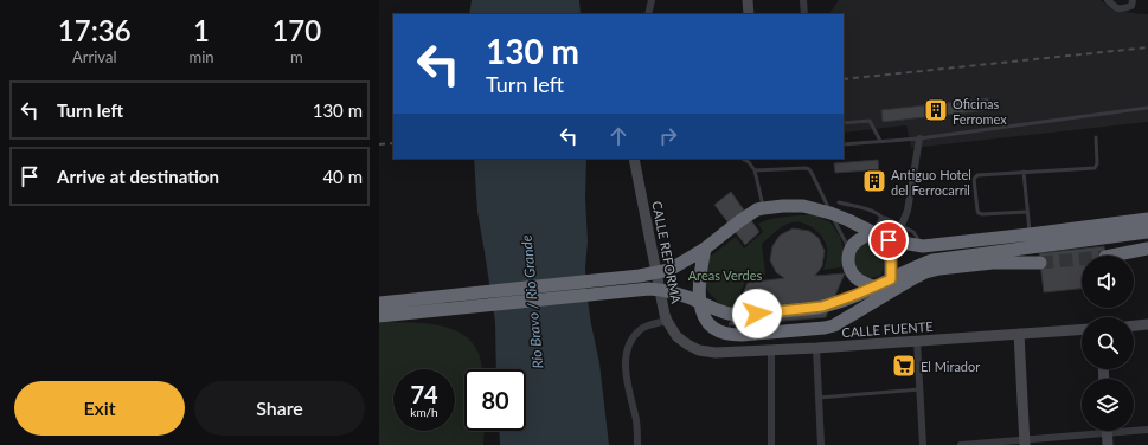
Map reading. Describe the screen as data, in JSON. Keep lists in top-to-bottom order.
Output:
{
  "streets": {
    "street": ["CALLE REFORMA", "CALLE FUENTE"]
  },
  "crossings": [
    ["CALLE REFORMA", "CALLE FUENTE"]
  ],
  "water": ["Río Bravo / Rio Grande"],
  "parks": ["Areas Verdes"],
  "places": {
    "building": ["Oficinas Ferromex", "Antiguo Hotel del Ferrocarril"],
    "supermarket": ["El Mirador"]
  },
  "page": {
    "eta": [
      "17:36",
      "Arrival",
      "1",
      "min",
      "170",
      "m"
    ],
    "turn": ["130 m", "Turn left"],
    "list": [
      {
        "name": "Turn left",
        "value": "130 m"
      },
      {
        "name": "Arrive at destination",
        "value": "40 m"
      }
    ],
    "speed": "74 km/h",
    "limit": "80",
    "buttons": ["Exit", "Share"]
  }
}
